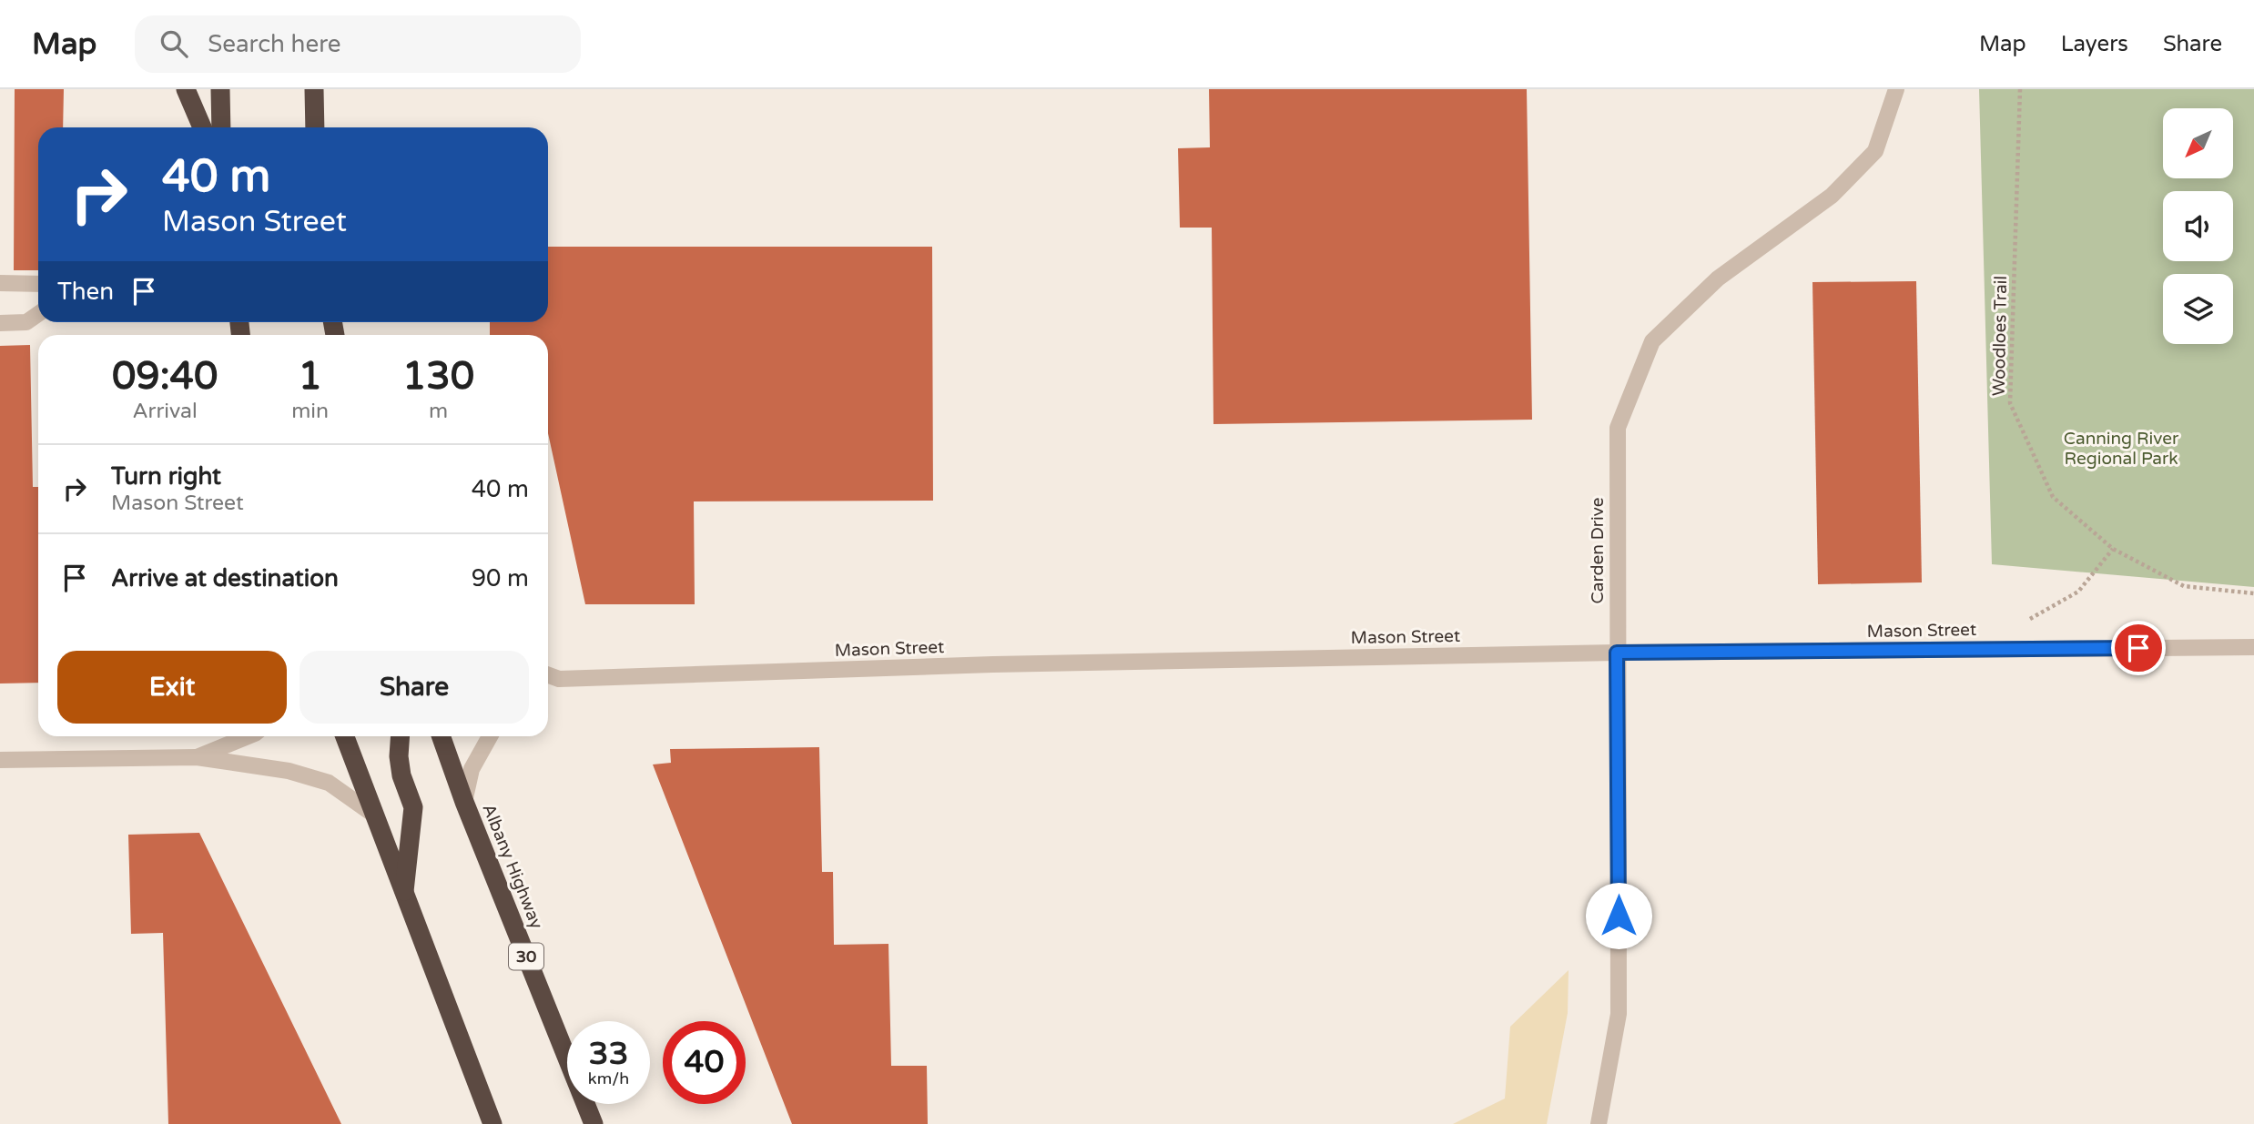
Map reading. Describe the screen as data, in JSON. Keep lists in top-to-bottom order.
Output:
{
  "streets": {
    "highway": ["Albany Highway", "30"],
    "street": ["Carden Drive", "Mason Street"],
    "path": ["Woodloes Trail"]
  },
  "crossings": [
    ["Carden Drive", "Mason Street"]
  ],
  "parks": ["Canning River Regional Park"],
  "north": "bottom left",
  "page": {
    "header": "Map",
    "search": "Search here",
    "nav": ["Map", "Layers", "Share"],
    "turn": ["40 m", "Mason Street"],
    "then": "Then",
    "eta": [
      "09:40",
      "Arrival",
      "1",
      "min",
      "130",
      "m"
    ],
    "list": [
      {
        "name": "Turn right",
        "note": "Mason Street",
        "value": "40 m"
      },
      {
        "name": "Arrive at destination",
        "value": "90 m"
      }
    ],
    "buttons": ["Exit", "Share"],
    "speed": "33 km/h",
    "limit": "40"
  }
}
